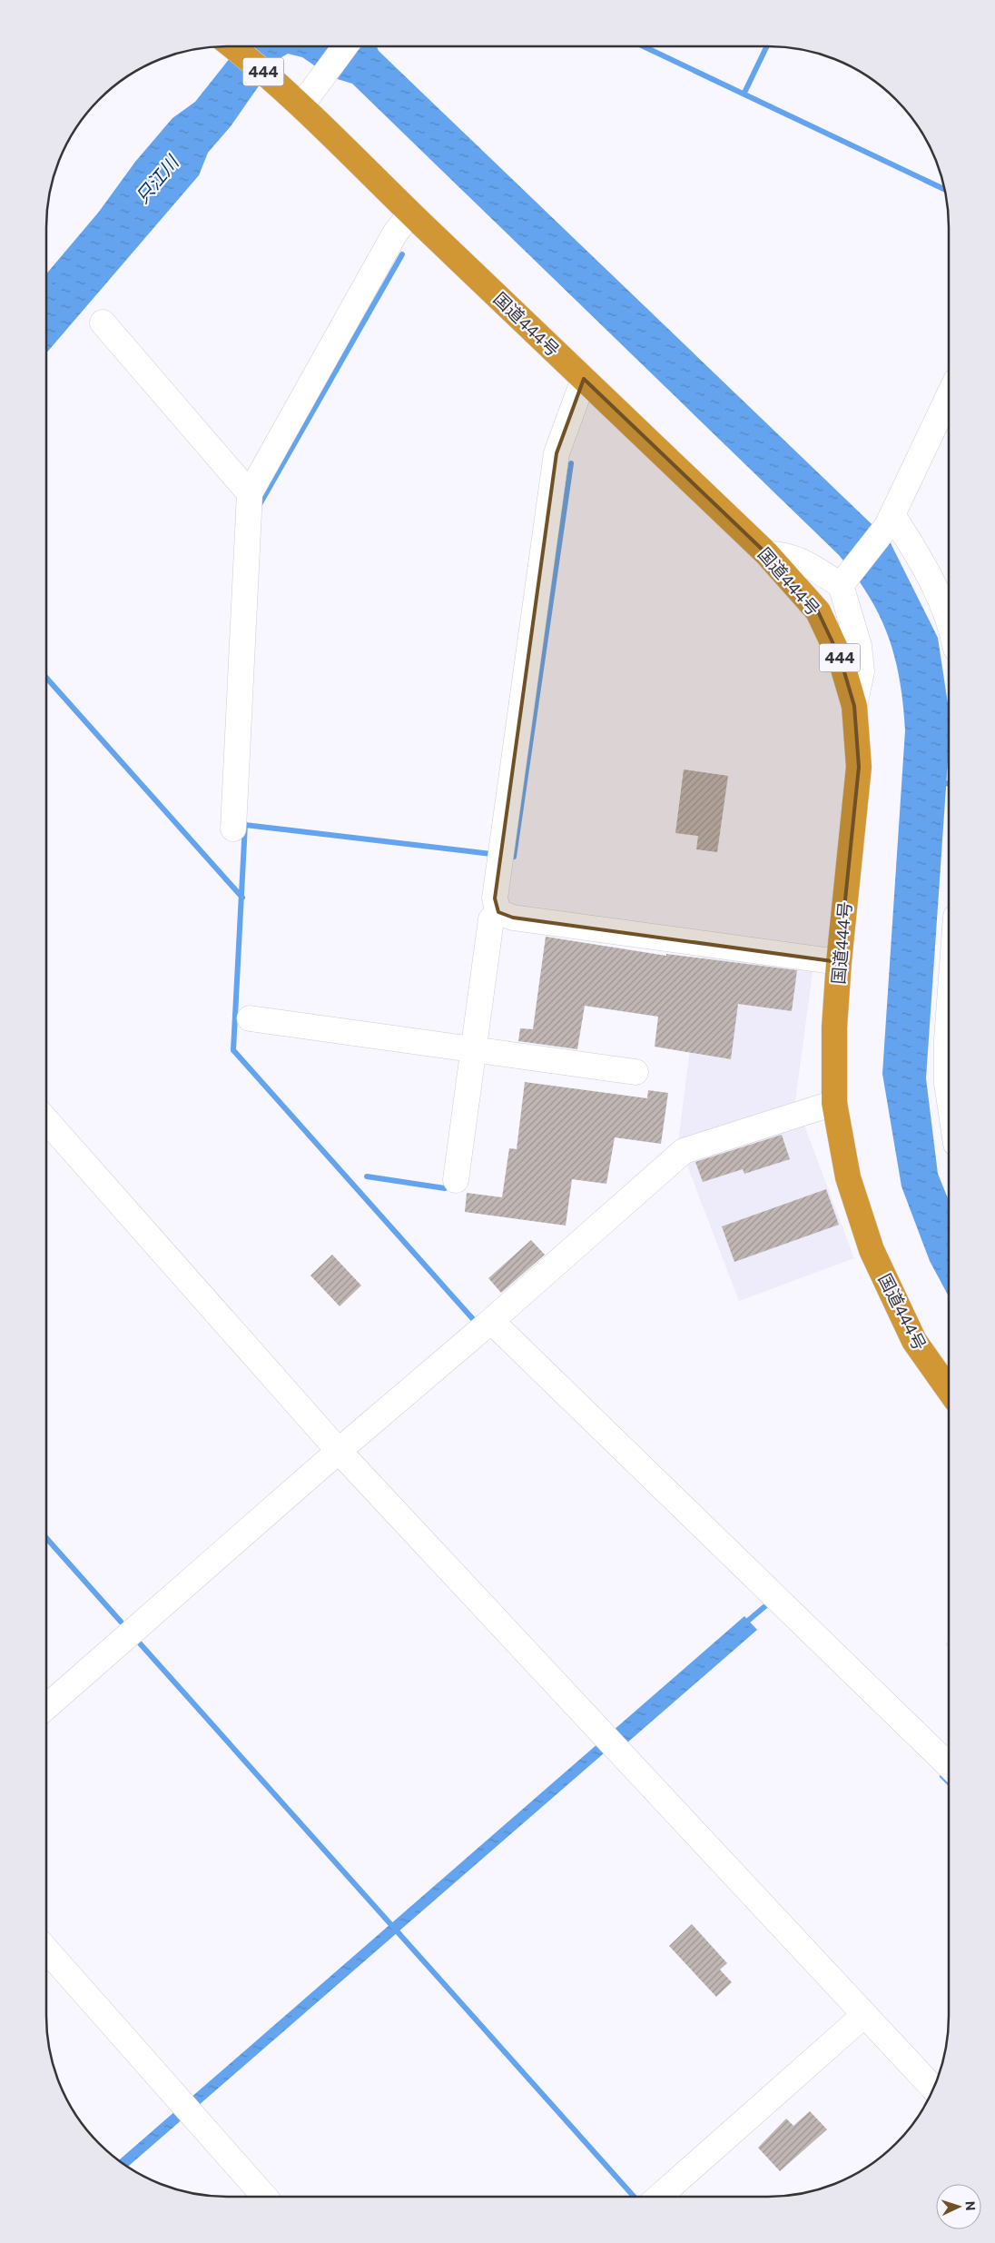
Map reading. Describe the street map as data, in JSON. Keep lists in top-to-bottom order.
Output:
{
  "streets": {
    "highway": ["444", "国道444号"]
  },
  "water": ["只江川"],
  "north": "right"
}
